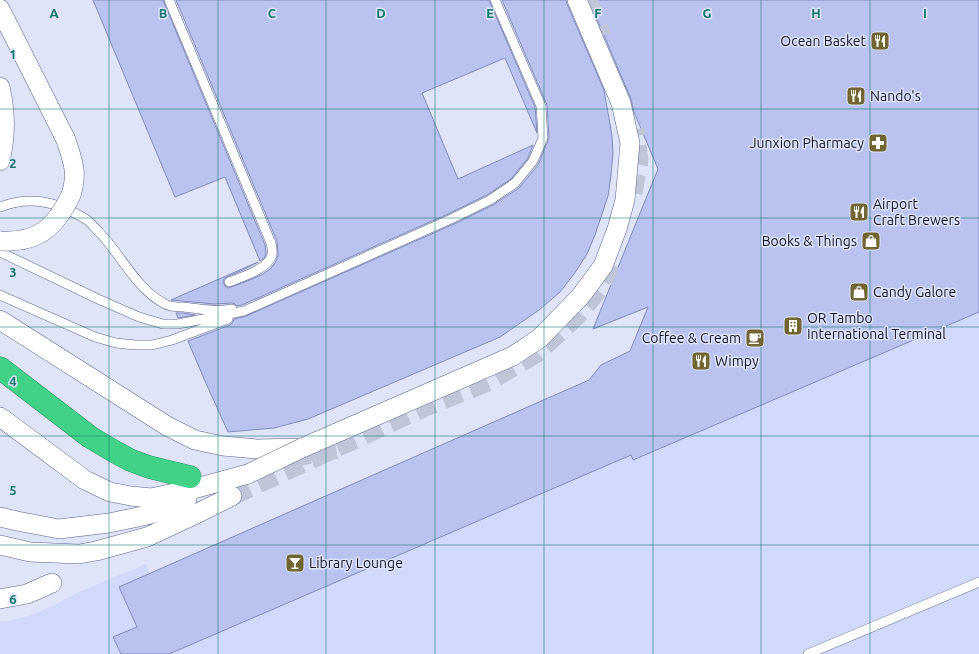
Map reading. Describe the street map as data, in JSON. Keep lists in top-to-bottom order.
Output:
{
  "places": {
    "restaurant": [
      "Ocean Basket",
      "Nando's",
      "Airport Craft Brewers",
      "Wimpy"
    ],
    "pharmacy": ["Junxion Pharmacy"],
    "shop": ["Books & Things", "Candy Galore"],
    "building": ["OR Tambo International Terminal"],
    "cafe": ["Coffee & Cream"],
    "bar": ["Library Lounge"]
  },
  "grid": {
    "columns": [
      "A",
      "B",
      "C",
      "D",
      "E",
      "F",
      "G",
      "H",
      "I"
    ],
    "rows": [
      "1",
      "2",
      "3",
      "4",
      "5",
      "6"
    ]
  }
}
